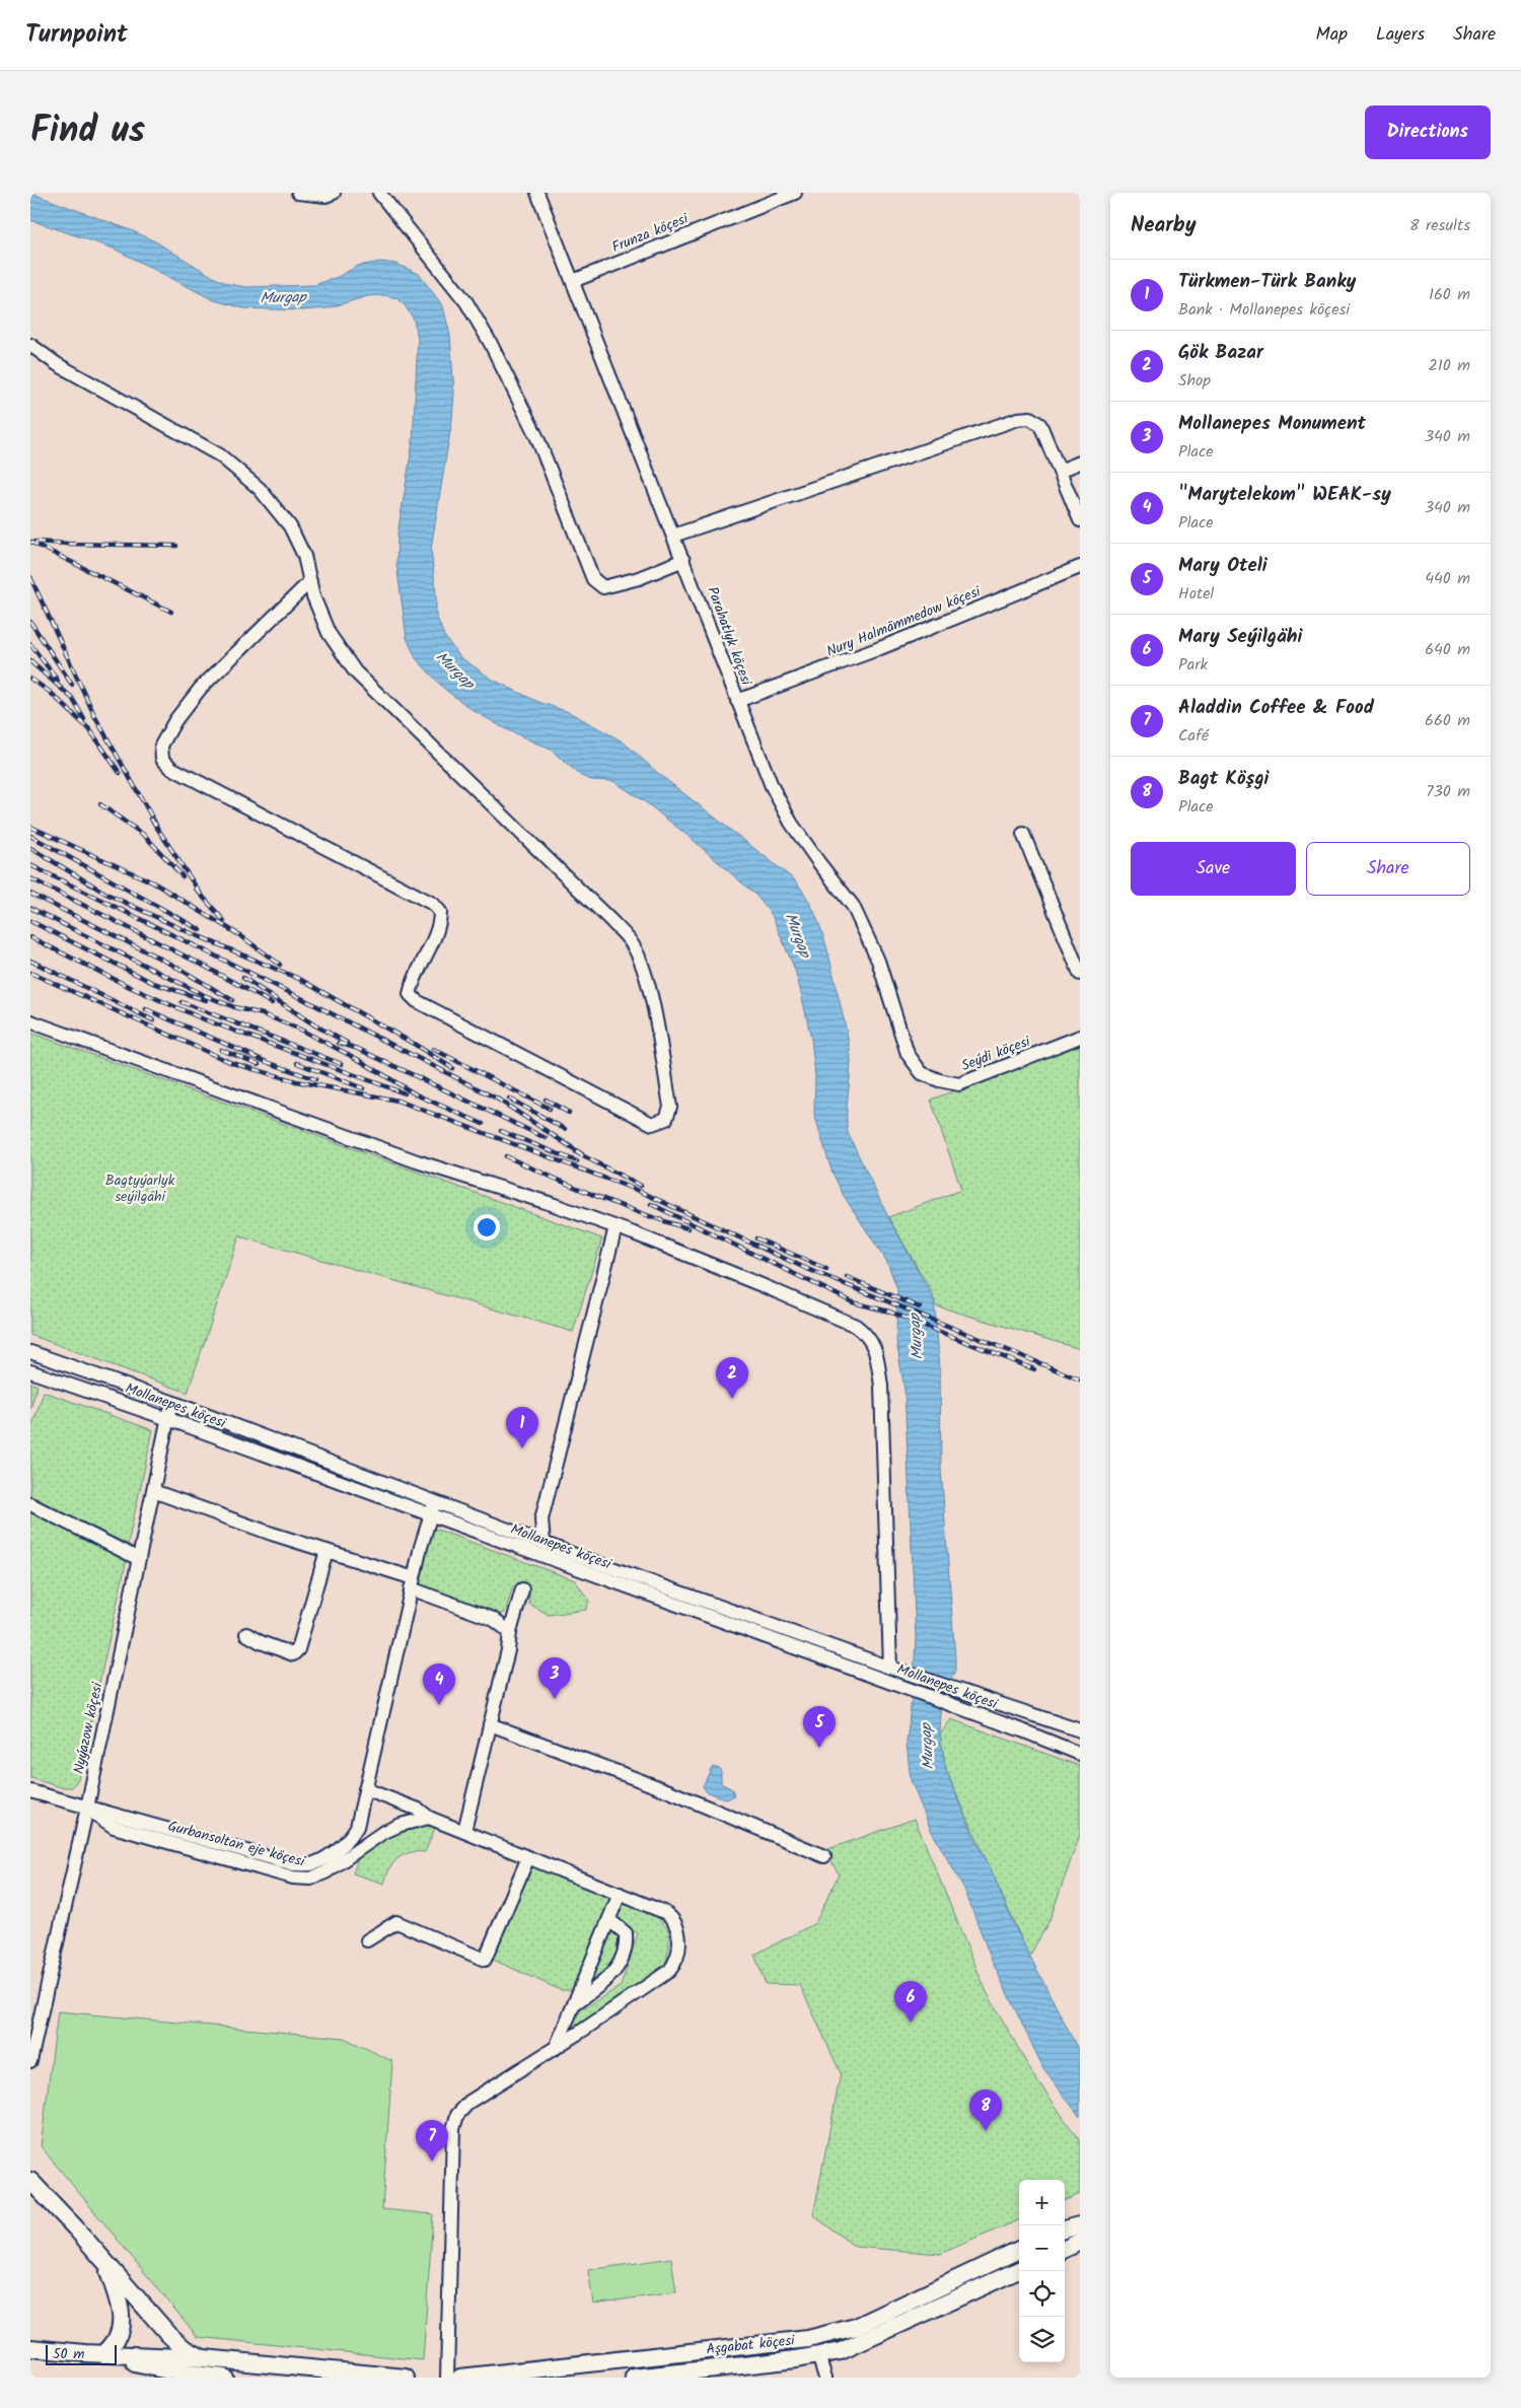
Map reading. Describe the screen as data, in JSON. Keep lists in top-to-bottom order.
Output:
{
  "streets": {
    "main road": ["Aşgabat köçesi"],
    "street": [
      "Frunza köçesi",
      "Nury Halmämmedow köçesi",
      "Parahatlyk köçesi",
      "Seýdi köçesi",
      "Mollanepes köçesi",
      "Nyýazow köçesi",
      "Gurbansoltan eje köçesi"
    ]
  },
  "crossings": [
    ["Frunza köçesi", "Parahatlyk köçesi"],
    ["Nury Halmämmedow köçesi", "Parahatlyk köçesi"],
    ["Parahatlyk köçesi", "Seýdi köçesi"],
    ["Mollanepes köçesi", "Nyýazow köçesi"],
    ["Mollanepes köçesi", "Gurbansoltan eje köçesi"],
    ["Nyýazow köçesi", "Gurbansoltan eje köçesi"]
  ],
  "water": ["Murgap"],
  "parks": ["Bagtyýarlyk seýilgähi"],
  "scale_bar": "50 m",
  "page": {
    "header": "Turnpoint",
    "nav": ["Map", "Layers", "Share"],
    "title": "Find us",
    "buttons": [
      "Directions",
      ["Save", "Share"]
    ],
    "heading": ["Nearby", "8 results"],
    "list": [
      {
        "mark": "1",
        "name": "Türkmen-Türk Banky",
        "note": "Bank · Mollanepes köçesi",
        "value": "160 m"
      },
      {
        "mark": "2",
        "name": "Gök Bazar",
        "note": "Shop",
        "value": "210 m"
      },
      {
        "mark": "3",
        "name": "Mollanepes Monument",
        "note": "Place",
        "value": "340 m"
      },
      {
        "mark": "4",
        "name": "\"Marytelekom\" WEAK-sy",
        "note": "Place",
        "value": "340 m"
      },
      {
        "mark": "5",
        "name": "Mary Oteli",
        "note": "Hotel",
        "value": "440 m"
      },
      {
        "mark": "6",
        "name": "Mary Seýilgähi",
        "note": "Park",
        "value": "640 m"
      },
      {
        "mark": "7",
        "name": "Aladdin Coffee & Food",
        "note": "Café",
        "value": "660 m"
      },
      {
        "mark": "8",
        "name": "Bagt Köşgi",
        "note": "Place",
        "value": "730 m"
      }
    ],
    "pins": [
      "2",
      "1",
      "3",
      "4",
      "5",
      "6",
      "8",
      "7"
    ],
    "map_buttons": ["+", "−"],
    "scale": "50 m"
  }
}
